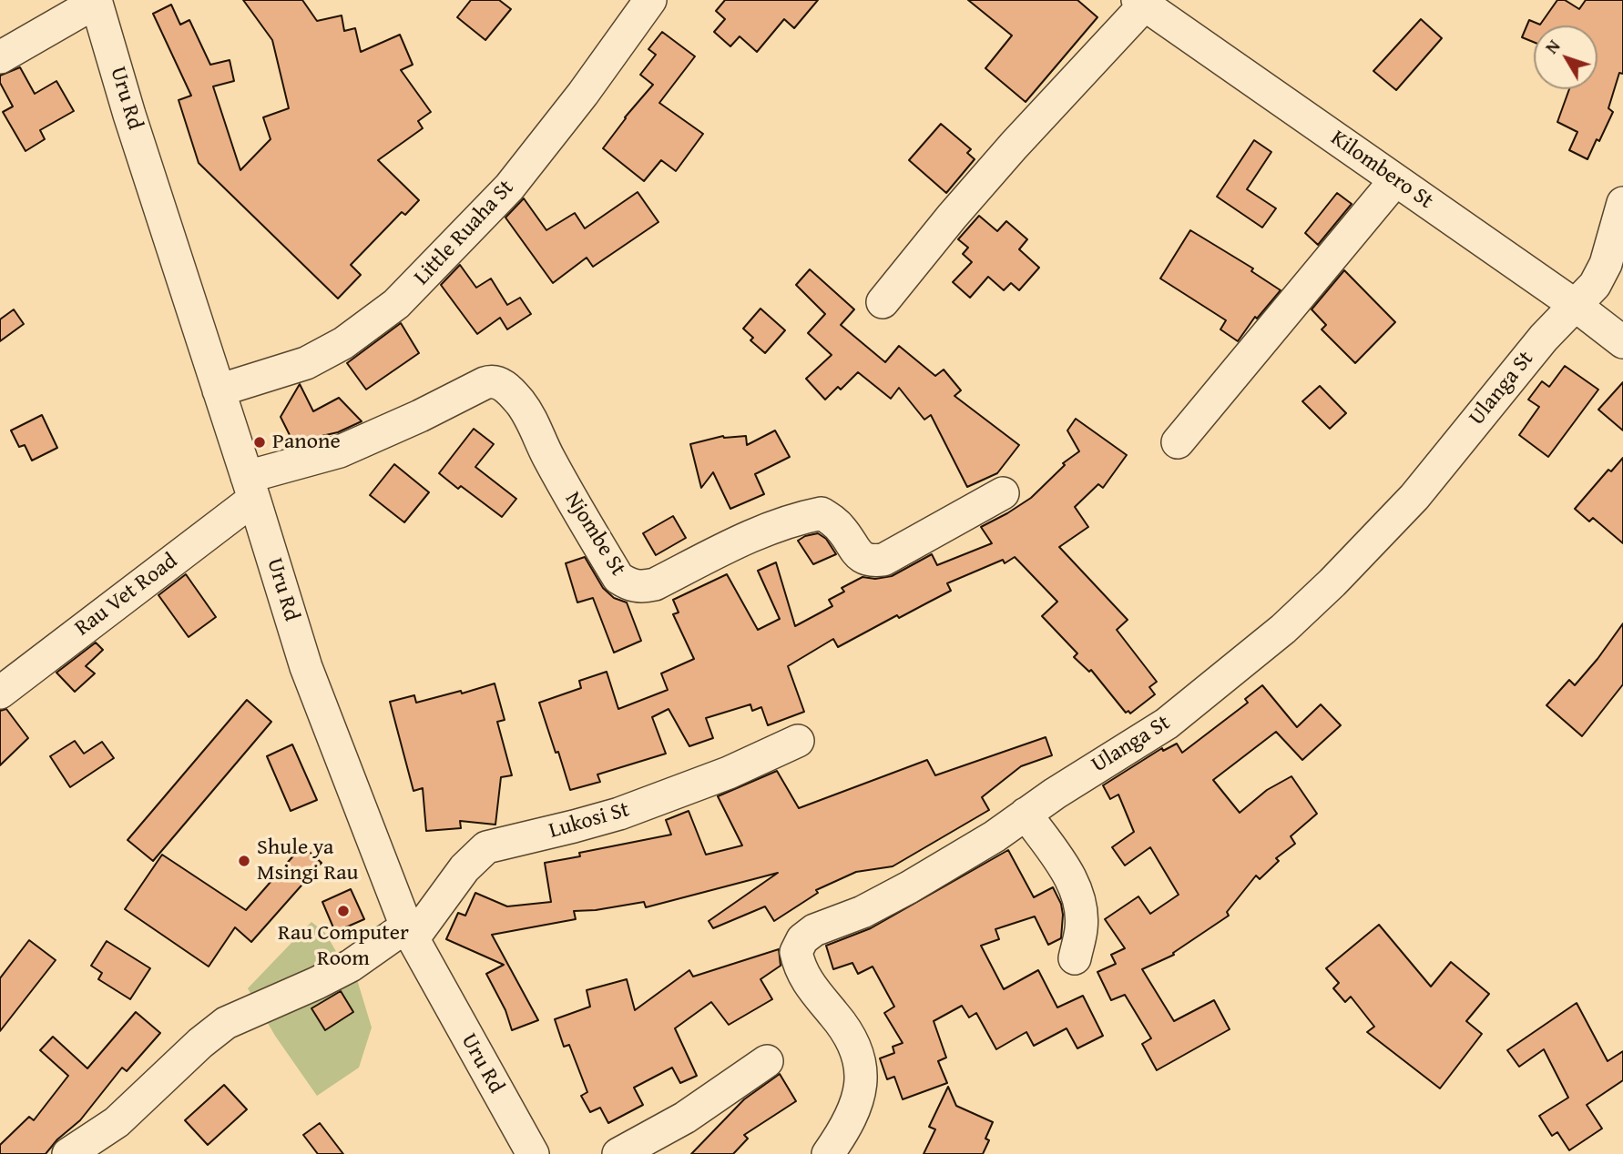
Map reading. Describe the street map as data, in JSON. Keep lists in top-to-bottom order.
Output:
{
  "streets": {
    "street": [
      "Uru Rd",
      "Kilombero St",
      "Little Ruaha St",
      "Ulanga St",
      "Njombe St",
      "Rau Vet Road",
      "Lukosi St"
    ]
  },
  "crossings": [
    ["Uru Rd", "Little Ruaha St"],
    ["Uru Rd", "Njombe St"],
    ["Uru Rd", "Rau Vet Road"],
    ["Uru Rd", "Lukosi St"],
    ["Kilombero St", "Ulanga St"],
    ["Njombe St", "Rau Vet Road"]
  ],
  "places": ["Panone", "Shule ya Msingi Rau", "Rau Computer Room"],
  "north": "top left"
}
